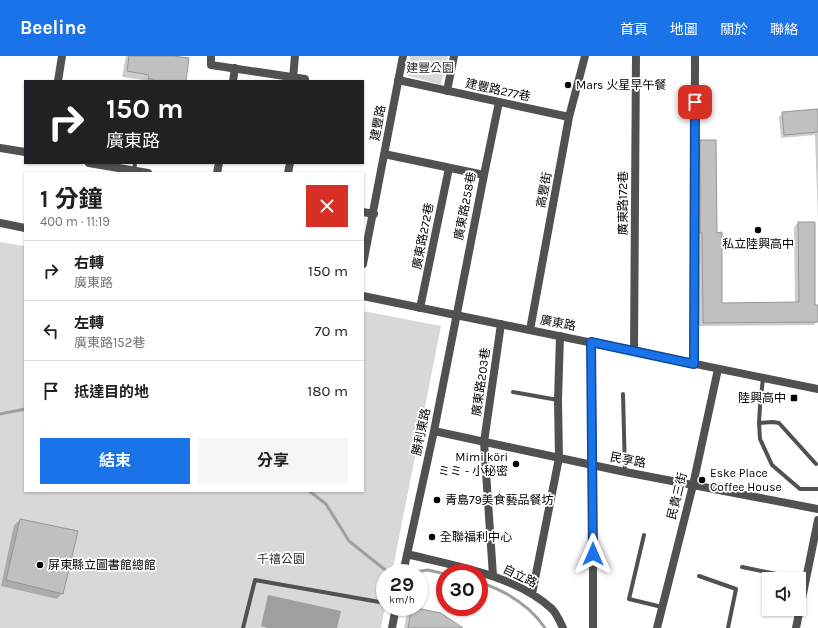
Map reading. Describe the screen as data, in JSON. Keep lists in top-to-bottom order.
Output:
{
  "streets": {
    "street": [
      "建豐路277巷",
      "建豐路",
      "高豐街",
      "廣東路172巷",
      "廣東路258巷",
      "廣東路272巷",
      "廣東路",
      "廣東路203巷",
      "勝利東路",
      "民享路",
      "民貴三街",
      "自立路"
    ]
  },
  "crossings": [
    ["建豐路277巷", "建豐路"],
    ["建豐路277巷", "高豐街"],
    ["建豐路277巷", "廣東路258巷"],
    ["高豐街", "廣東路"],
    ["廣東路172巷", "廣東路"],
    ["廣東路258巷", "廣東路"],
    ["廣東路258巷", "勝利東路"],
    ["廣東路272巷", "廣東路"],
    ["廣東路", "廣東路203巷"],
    ["廣東路", "勝利東路"],
    ["廣東路", "民貴三街"],
    ["廣東路203巷", "民享路"],
    ["廣東路203巷", "自立路"],
    ["勝利東路", "民享路"],
    ["勝利東路", "自立路"],
    ["民享路", "民貴三街"]
  ],
  "parks": ["建豐公園", "千禧公園"],
  "places": {
    "other": [
      "Mars 火星早午餐",
      "私立陸興高中",
      "Mimi köri ミミ - 小秘密",
      "Eske Place Coffee House",
      "青島79美食藝品餐坊",
      "全聯福利中心",
      "屏東縣立圖書館總館"
    ],
    "transit": ["陸興高中"]
  },
  "page": {
    "header": "Beeline",
    "nav": [
      "首頁",
      "地圖",
      "關於",
      "聯絡"
    ],
    "turn": ["150 m", "廣東路"],
    "heading": ["1 分鐘", "400 m · 11:19"],
    "list": [
      {
        "name": "右轉",
        "note": "廣東路",
        "value": "150 m"
      },
      {
        "name": "左轉",
        "note": "廣東路152巷",
        "value": "70 m"
      },
      {
        "name": "抵達目的地",
        "value": "180 m"
      }
    ],
    "buttons": ["結束", "分享"],
    "speed": "29 km/h",
    "limit": "30"
  }
}
